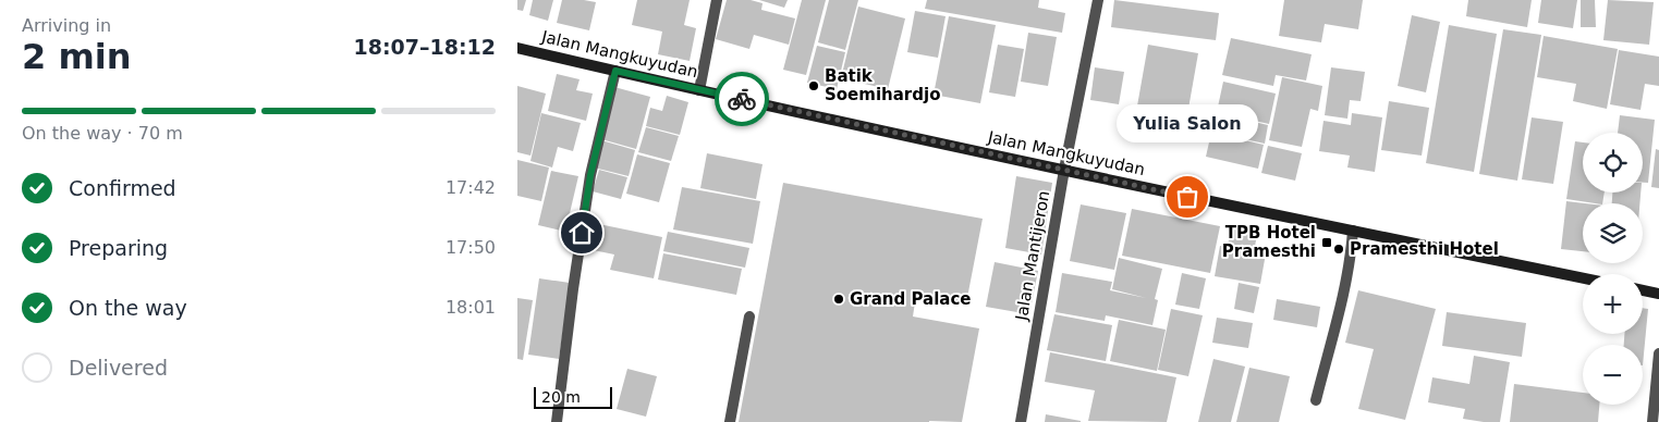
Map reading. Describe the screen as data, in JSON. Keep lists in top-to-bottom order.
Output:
{
  "streets": {
    "main road": ["Jalan Mangkuyudan"],
    "street": ["Jalan Mantijeron"]
  },
  "crossings": [
    ["Jalan Mangkuyudan", "Jalan Mantijeron"]
  ],
  "places": {
    "other": [
      "Batik Soemihardjo",
      "Yulia Salon",
      "Pramesthi Hotel",
      "Grand Palace"
    ],
    "transit": ["TPB Hotel Pramesthi"]
  },
  "scale_bar": "20 m",
  "page": {
    "heading": ["2 min", "Arriving in", "18:07–18:12"],
    "bar": "On the way · 70 m",
    "bubble": "Yulia Salon",
    "map_buttons": ["+", "−"],
    "list": [
      ["Confirmed", "17:42"],
      ["Preparing", "17:50"],
      ["On the way", "18:01"],
      "Delivered"
    ],
    "scale": "20 m"
  }
}
